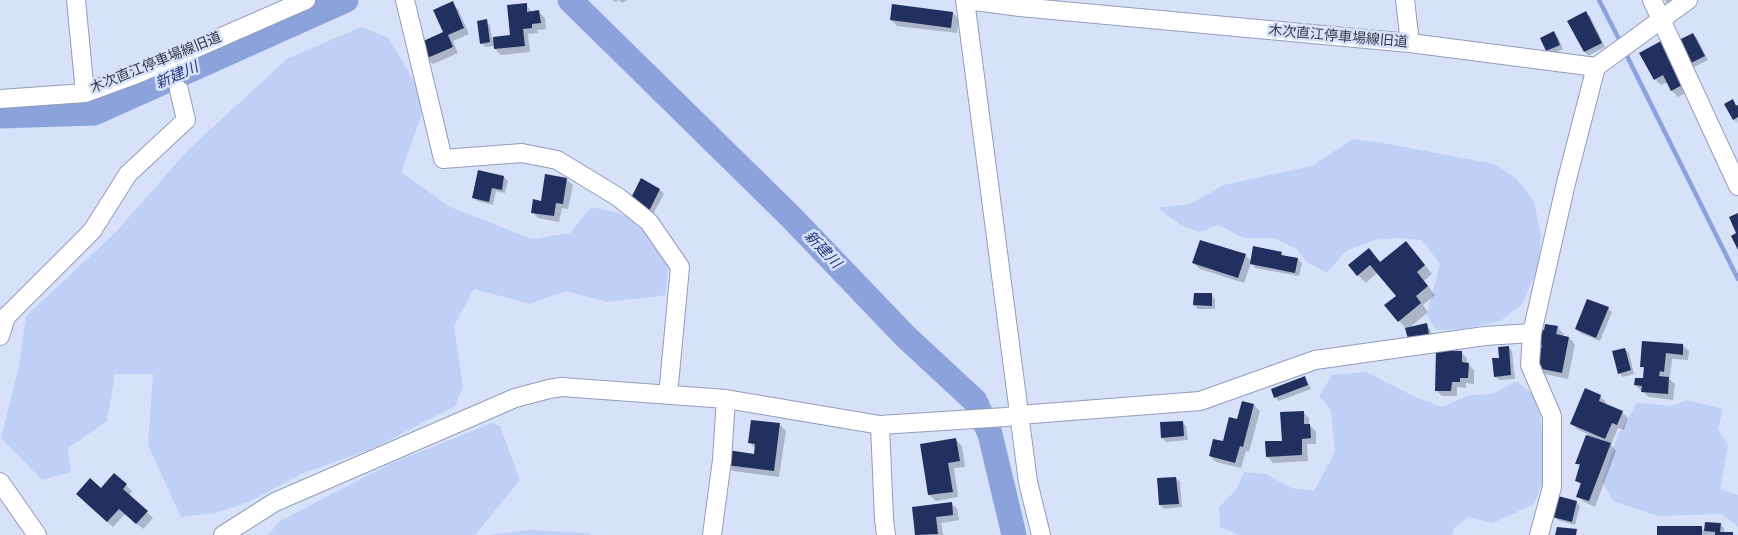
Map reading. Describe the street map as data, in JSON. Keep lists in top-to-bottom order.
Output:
{
  "streets": {
    "street": ["木次直江停車場線旧道"]
  },
  "water": ["新建川"]
}
